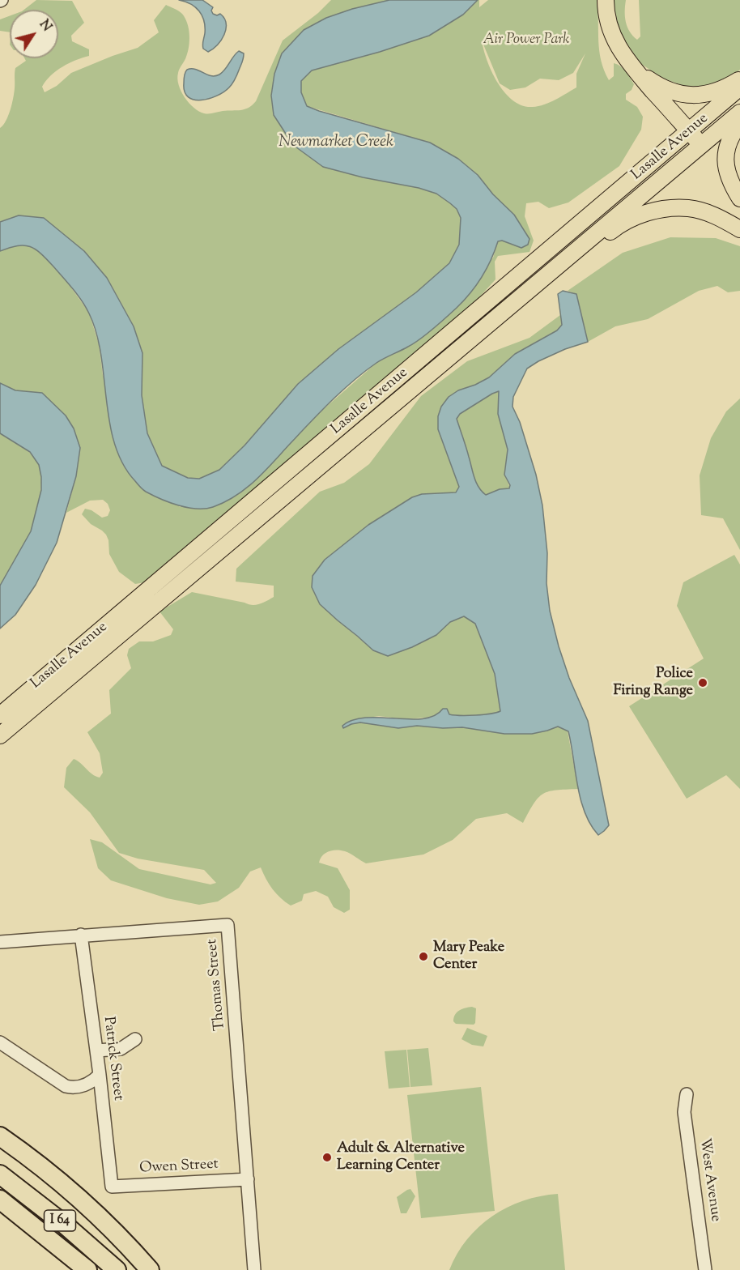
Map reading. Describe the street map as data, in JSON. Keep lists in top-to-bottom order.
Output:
{
  "streets": {
    "highway": ["I 64"],
    "main road": ["Lasalle Avenue"],
    "street": [
      "Thomas Street",
      "Patrick Street",
      "Owen Street",
      "West Avenue"
    ]
  },
  "crossings": [
    ["Thomas Street", "Patrick Street"],
    ["Thomas Street", "Owen Street"],
    ["Patrick Street", "Owen Street"]
  ],
  "water": ["Newmarket Creek"],
  "parks": ["Air Power Park"],
  "places": ["Police Firing Range", "Mary Peake Center", "Adult & Alternative Learning Center"],
  "north": "top right"
}
